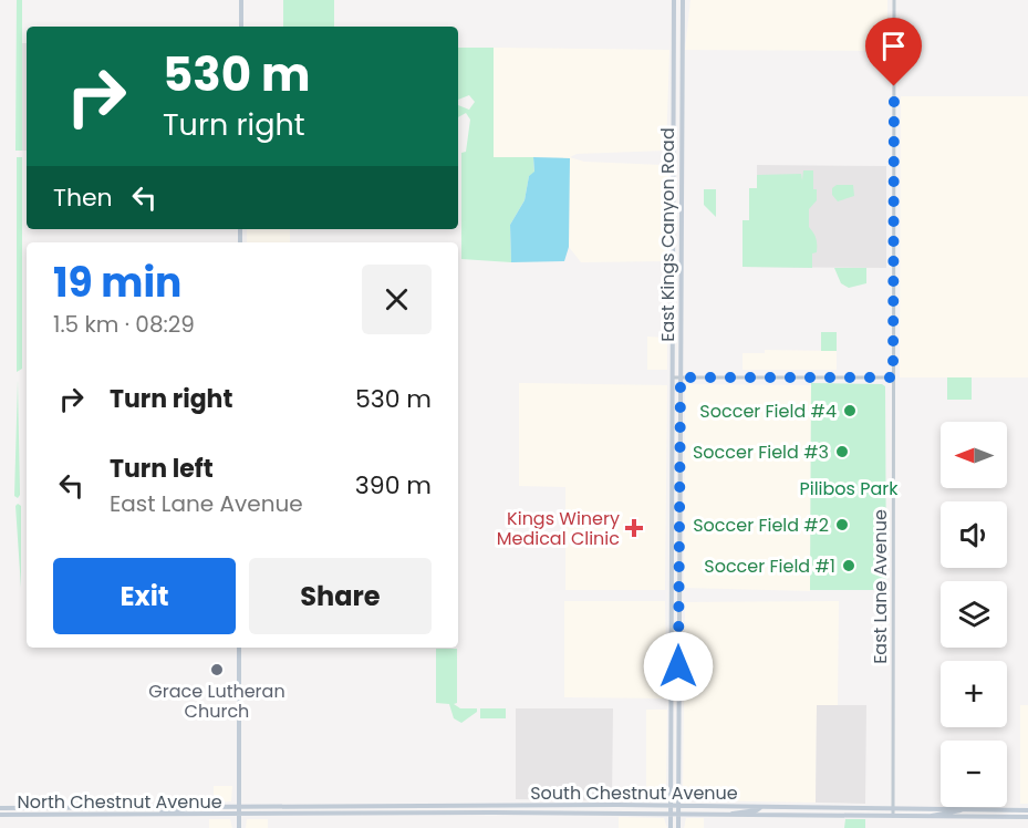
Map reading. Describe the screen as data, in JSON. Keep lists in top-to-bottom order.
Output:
{
  "streets": {
    "main road": ["East Kings Canyon Road", "South Chestnut Avenue", "North Chestnut Avenue"],
    "street": ["East Lane Avenue"]
  },
  "crossings": [
    ["East Kings Canyon Road", "South Chestnut Avenue"],
    ["East Lane Avenue", "South Chestnut Avenue"],
    ["South Chestnut Avenue", "North Chestnut Avenue"]
  ],
  "parks": ["Pilibos Park"],
  "places": {
    "other": [
      "Soccer Field #4",
      "Soccer Field #3",
      "Soccer Field #2",
      "Soccer Field #1",
      "Grace Lutheran Church"
    ],
    "health": ["Kings Winery Medical Clinic"]
  },
  "north": "left",
  "page": {
    "turn": ["530 m", "Turn right"],
    "then": "Then",
    "heading": ["19 min", "1.5 km · 08:29"],
    "list": [
      {
        "name": "Turn right",
        "value": "530 m"
      },
      {
        "name": "Turn left",
        "note": "East Lane Avenue",
        "value": "390 m"
      }
    ],
    "map_buttons": ["+", "−"],
    "buttons": ["Exit", "Share"]
  }
}
